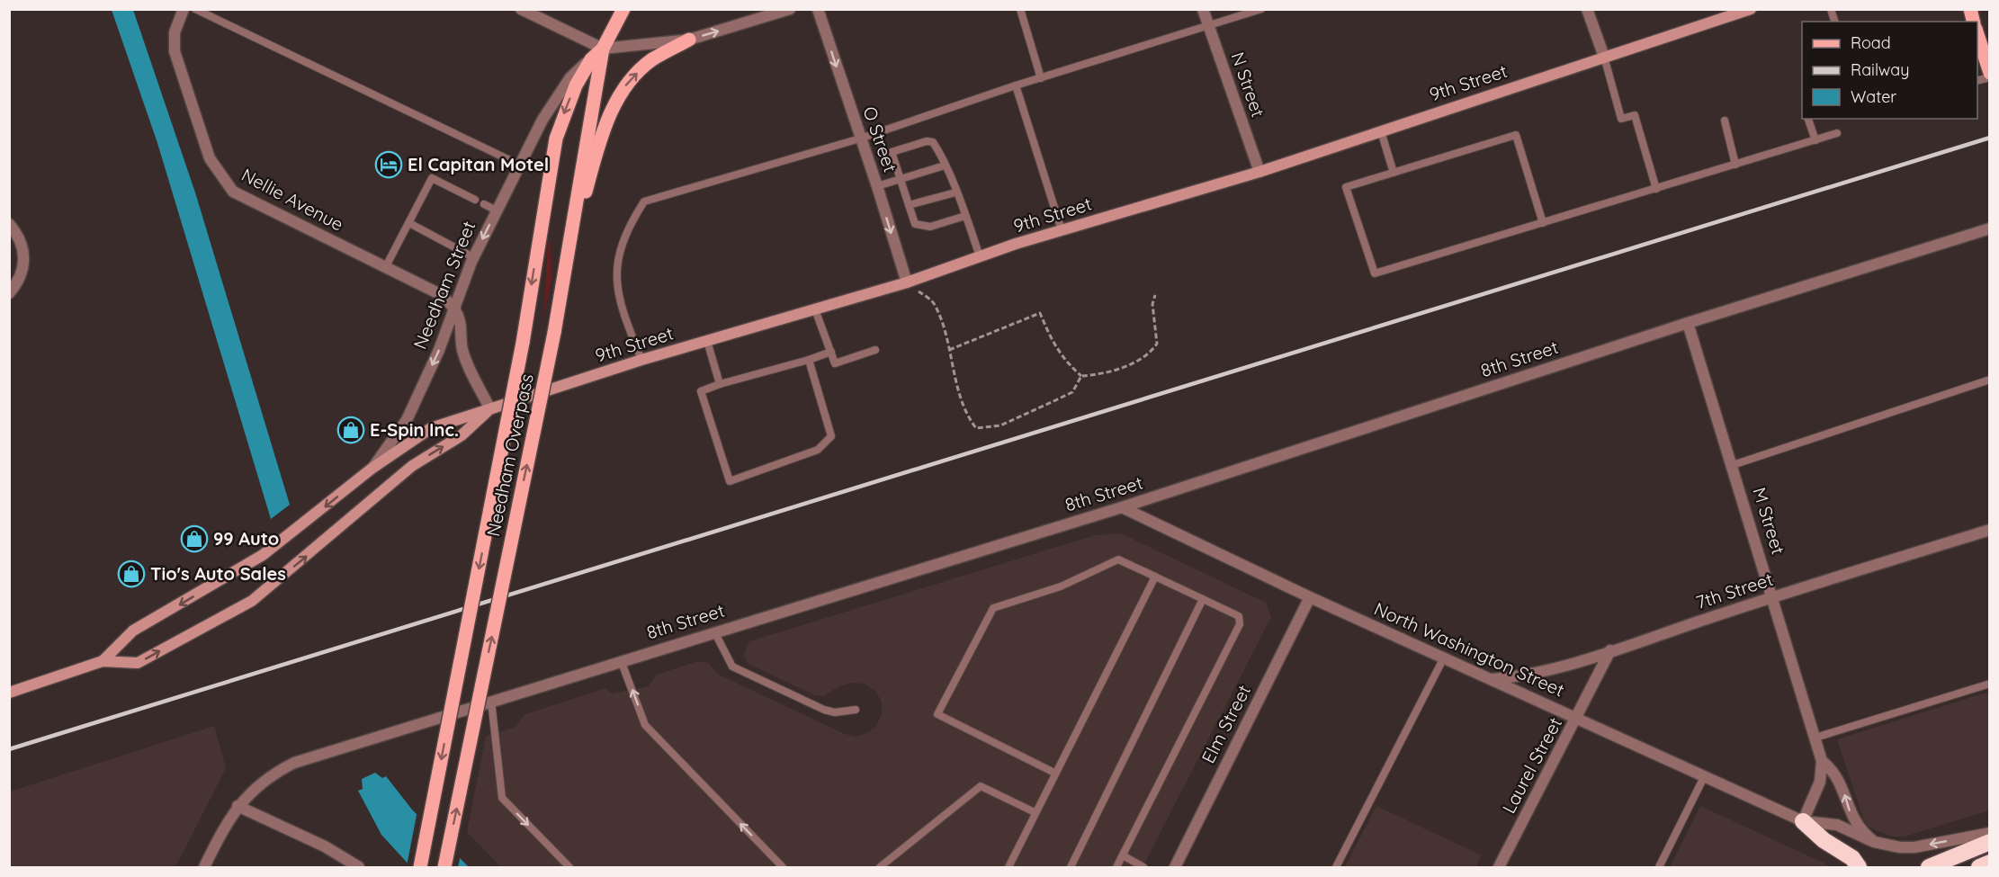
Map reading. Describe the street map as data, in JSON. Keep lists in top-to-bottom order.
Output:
{
  "streets": {
    "main road": ["9th Street", "Needham Street", "Needham Overpass"],
    "street": [
      "N Street",
      "O Street",
      "Nellie Avenue",
      "8th Street",
      "M Street",
      "7th Street",
      "North Washington Street",
      "Elm Street",
      "Laurel Street"
    ]
  },
  "crossings": [
    ["9th Street", "N Street"],
    ["9th Street", "O Street"],
    ["9th Street", "Needham Street"],
    ["Nellie Avenue", "Needham Street"],
    ["Needham Street", "Needham Overpass"],
    ["8th Street", "M Street"],
    ["8th Street", "North Washington Street"],
    ["M Street", "7th Street"],
    ["M Street", "North Washington Street"],
    ["7th Street", "North Washington Street"],
    ["7th Street", "Laurel Street"],
    ["North Washington Street", "Elm Street"],
    ["North Washington Street", "Laurel Street"]
  ],
  "one_way": ["O Street", "Needham Street"],
  "places": {
    "hotel": ["El Capitan Motel"],
    "shop": ["E-Spin Inc.", "99 Auto", "Tio's Auto Sales"]
  },
  "legend": ["Road", "Railway", "Water"]
}
